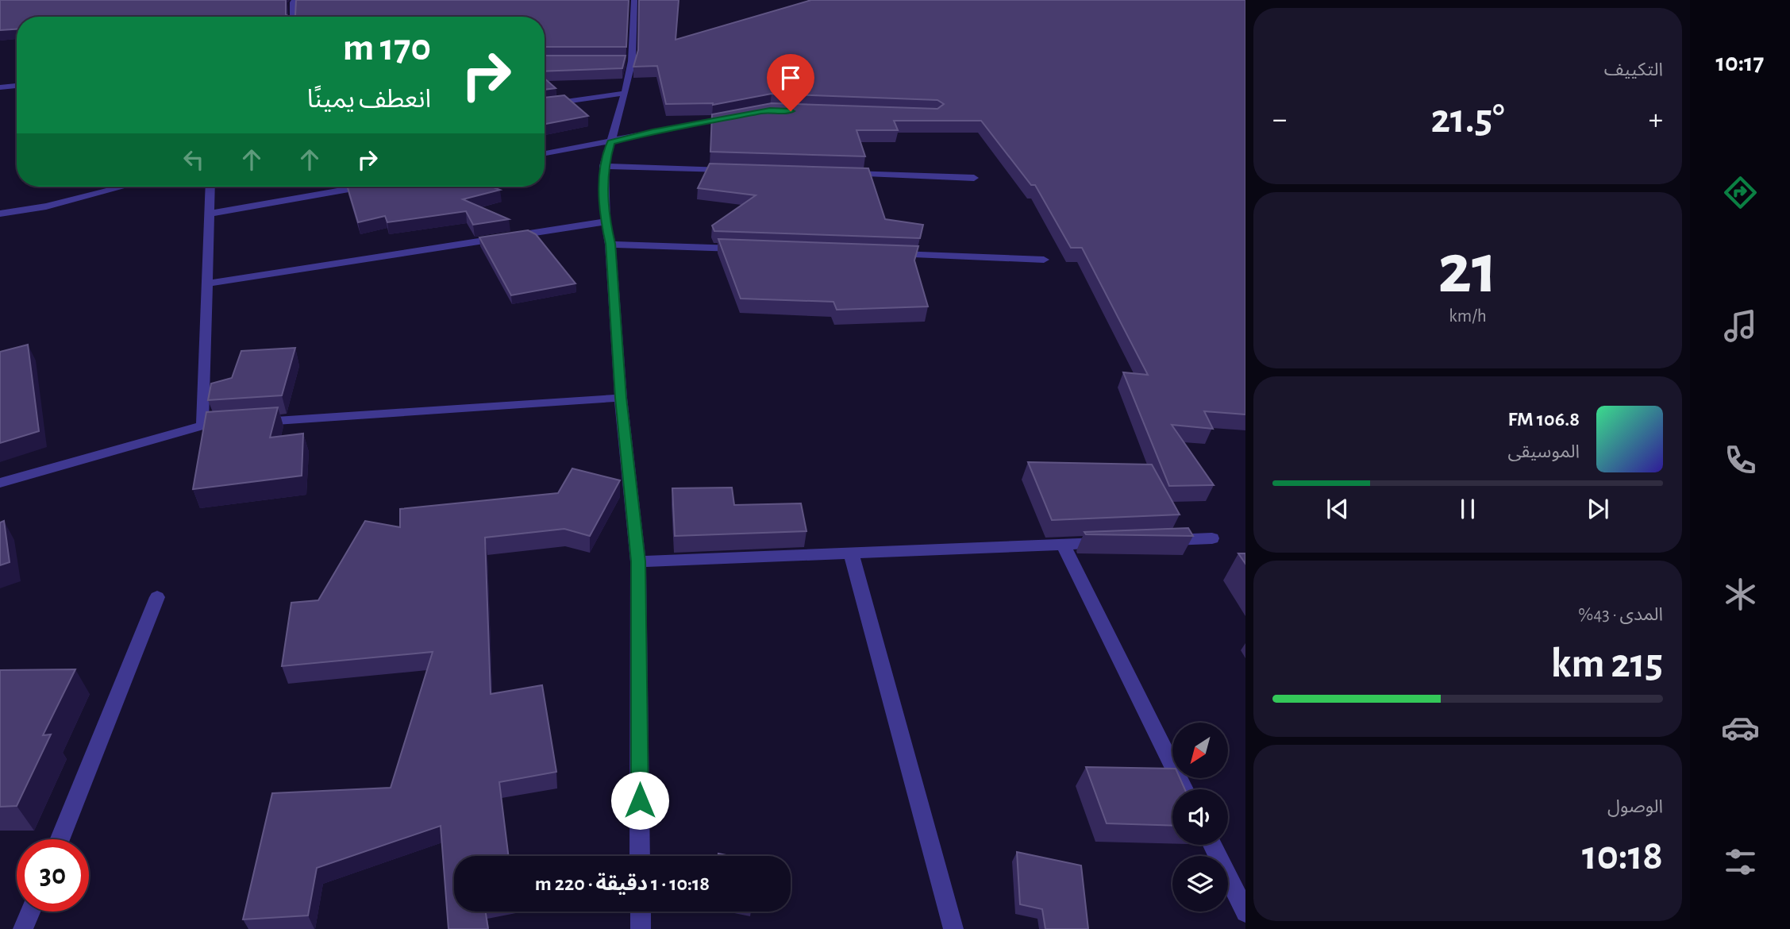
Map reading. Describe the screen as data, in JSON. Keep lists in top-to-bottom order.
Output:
{
  "north": "bottom left",
  "page": {
    "tabs": "10:17",
    "tile": [
      "التكييف",
      ["21", "km/h"],
      ["المدى · 43%", "215 km"],
      ["الوصول", "10:18"]
    ],
    "turn": ["170 m", "انعطف يمينًا"],
    "heat": ["−", "21.5°", "+"],
    "song": ["106.8 FM", "الموسيقى"],
    "limit": "30",
    "trip": "10:18 · 1 دقيقة · 220 m"
  }
}
